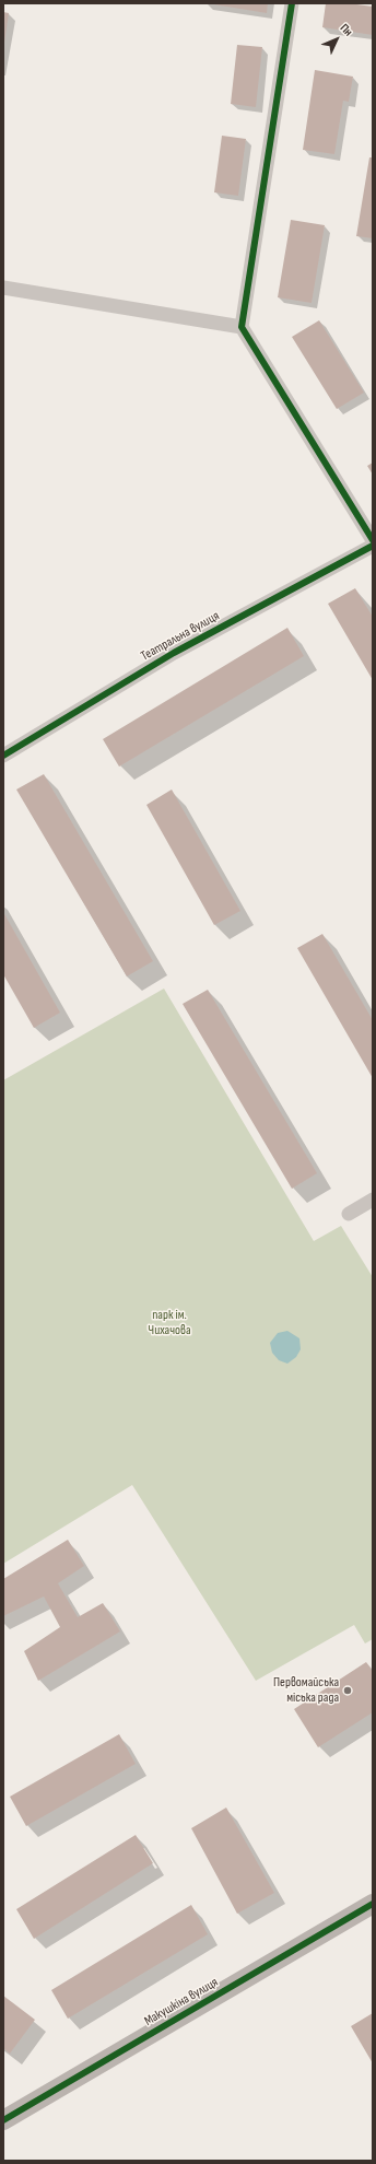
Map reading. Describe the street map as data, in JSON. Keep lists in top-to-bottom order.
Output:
{
  "streets": {
    "street": ["Театральна вулиця", "Макушкіна вулиця"]
  },
  "parks": ["парк ім. Чихачова"],
  "places": ["Первомайська міська рада"],
  "north": "top right"
}
